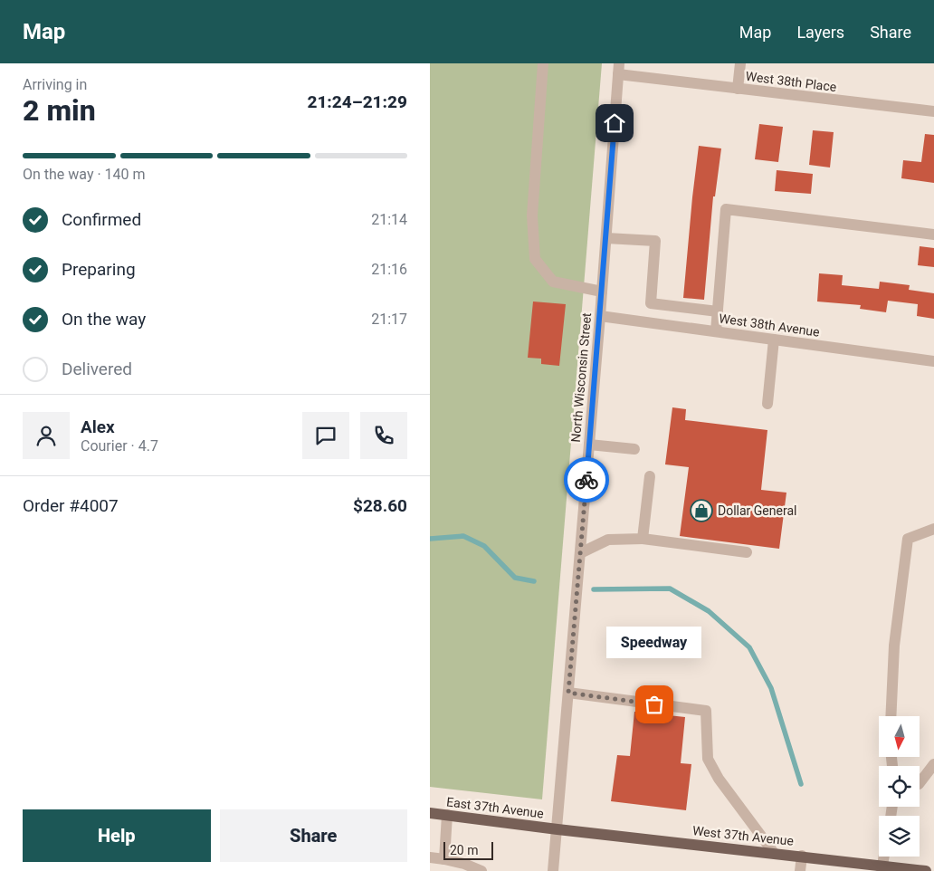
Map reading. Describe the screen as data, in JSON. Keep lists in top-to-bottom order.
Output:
{
  "streets": {
    "main road": ["East 37th Avenue", "West 37th Avenue"],
    "street": ["West 38th Place", "West 38th Avenue", "North Wisconsin Street"]
  },
  "crossings": [
    ["West 38th Place", "North Wisconsin Street"],
    ["West 38th Avenue", "North Wisconsin Street"],
    ["North Wisconsin Street", "East 37th Avenue"],
    ["North Wisconsin Street", "West 37th Avenue"],
    ["East 37th Avenue", "West 37th Avenue"]
  ],
  "places": {
    "shop": ["Dollar General"],
    "other": ["Speedway"]
  },
  "scale_bar": "20 m",
  "north": "bottom",
  "page": {
    "header": "Map",
    "nav": ["Map", "Layers", "Share"],
    "heading": ["2 min", "Arriving in", "21:24–21:29"],
    "panel": [
      "Alex",
      "Courier · 4.7",
      "Order #4007",
      "$28.60"
    ],
    "bar": "On the way · 140 m",
    "list": [
      ["Confirmed", "21:14"],
      ["Preparing", "21:16"],
      ["On the way", "21:17"],
      "Delivered"
    ],
    "bubble": "Speedway",
    "buttons": ["Help", "Share"],
    "scale": "20 m"
  }
}
